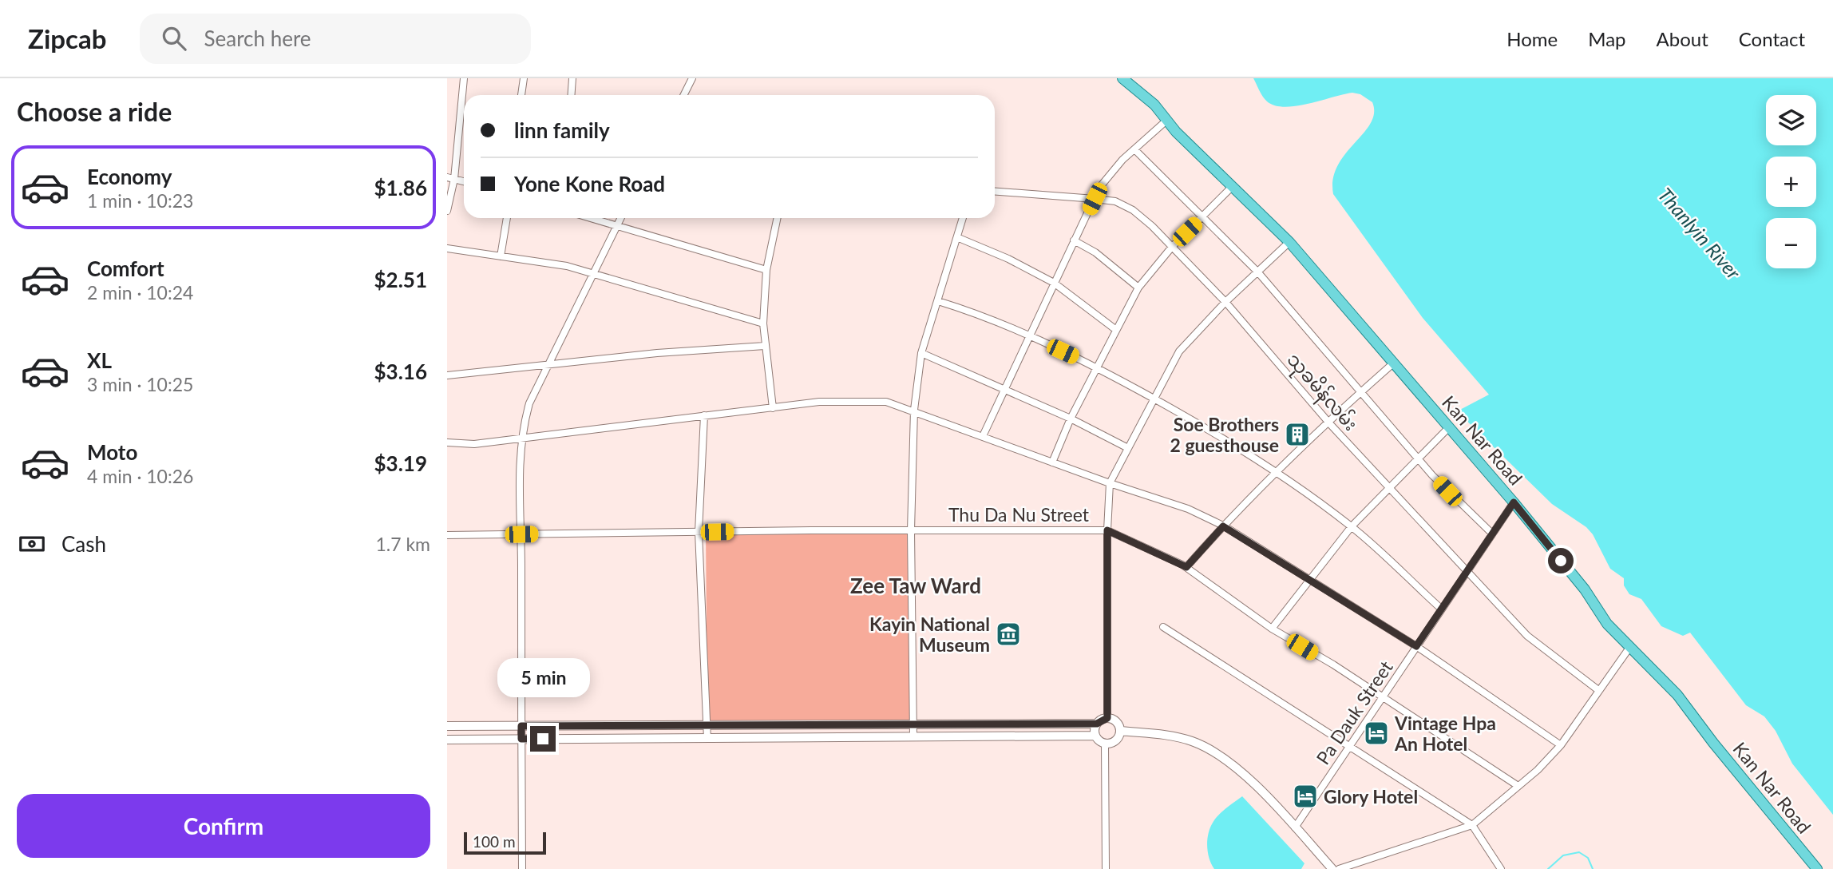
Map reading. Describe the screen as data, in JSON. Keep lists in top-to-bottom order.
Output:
{
  "streets": {
    "main road": ["Kan Nar Road"],
    "street": ["သုခမိန်လမ်း", "Thu Da Nu Street", "Pa Dauk Street"]
  },
  "crossings": [
    ["သုခမိန်လမ်း", "Pa Dauk Street"],
    ["Kan Nar Road", "Pa Dauk Street"],
    ["Thu Da Nu Street", "Pa Dauk Street"]
  ],
  "districts": ["Zee Taw Ward"],
  "water": ["Thanlyin River"],
  "places": {
    "building": ["Soe Brothers 2 guesthouse"],
    "museum": ["Kayin National Museum"],
    "hotel": ["Vintage Hpa An Hotel", "Glory Hotel"]
  },
  "scale_bar": "100 m",
  "page": {
    "header": "Zipcab",
    "search": "Search here",
    "nav": [
      "Home",
      "Map",
      "About",
      "Contact"
    ],
    "heading": "Choose a ride",
    "map_buttons": ["+", "−"],
    "banner": ["linn family", "Yone Kone Road"],
    "list": [
      {
        "name": "Economy",
        "note": "1 min · 10:23",
        "value": "$1.86"
      },
      {
        "name": "Comfort",
        "note": "2 min · 10:24",
        "value": "$2.51"
      },
      {
        "name": "XL",
        "note": "3 min · 10:25",
        "value": "$3.16"
      },
      {
        "name": "Moto",
        "note": "4 min · 10:26",
        "value": "$3.19"
      }
    ],
    "pay": ["Cash", "1.7 km"],
    "bubble": "5 min",
    "buttons": "Confirm",
    "scale": "100 m"
  }
}
